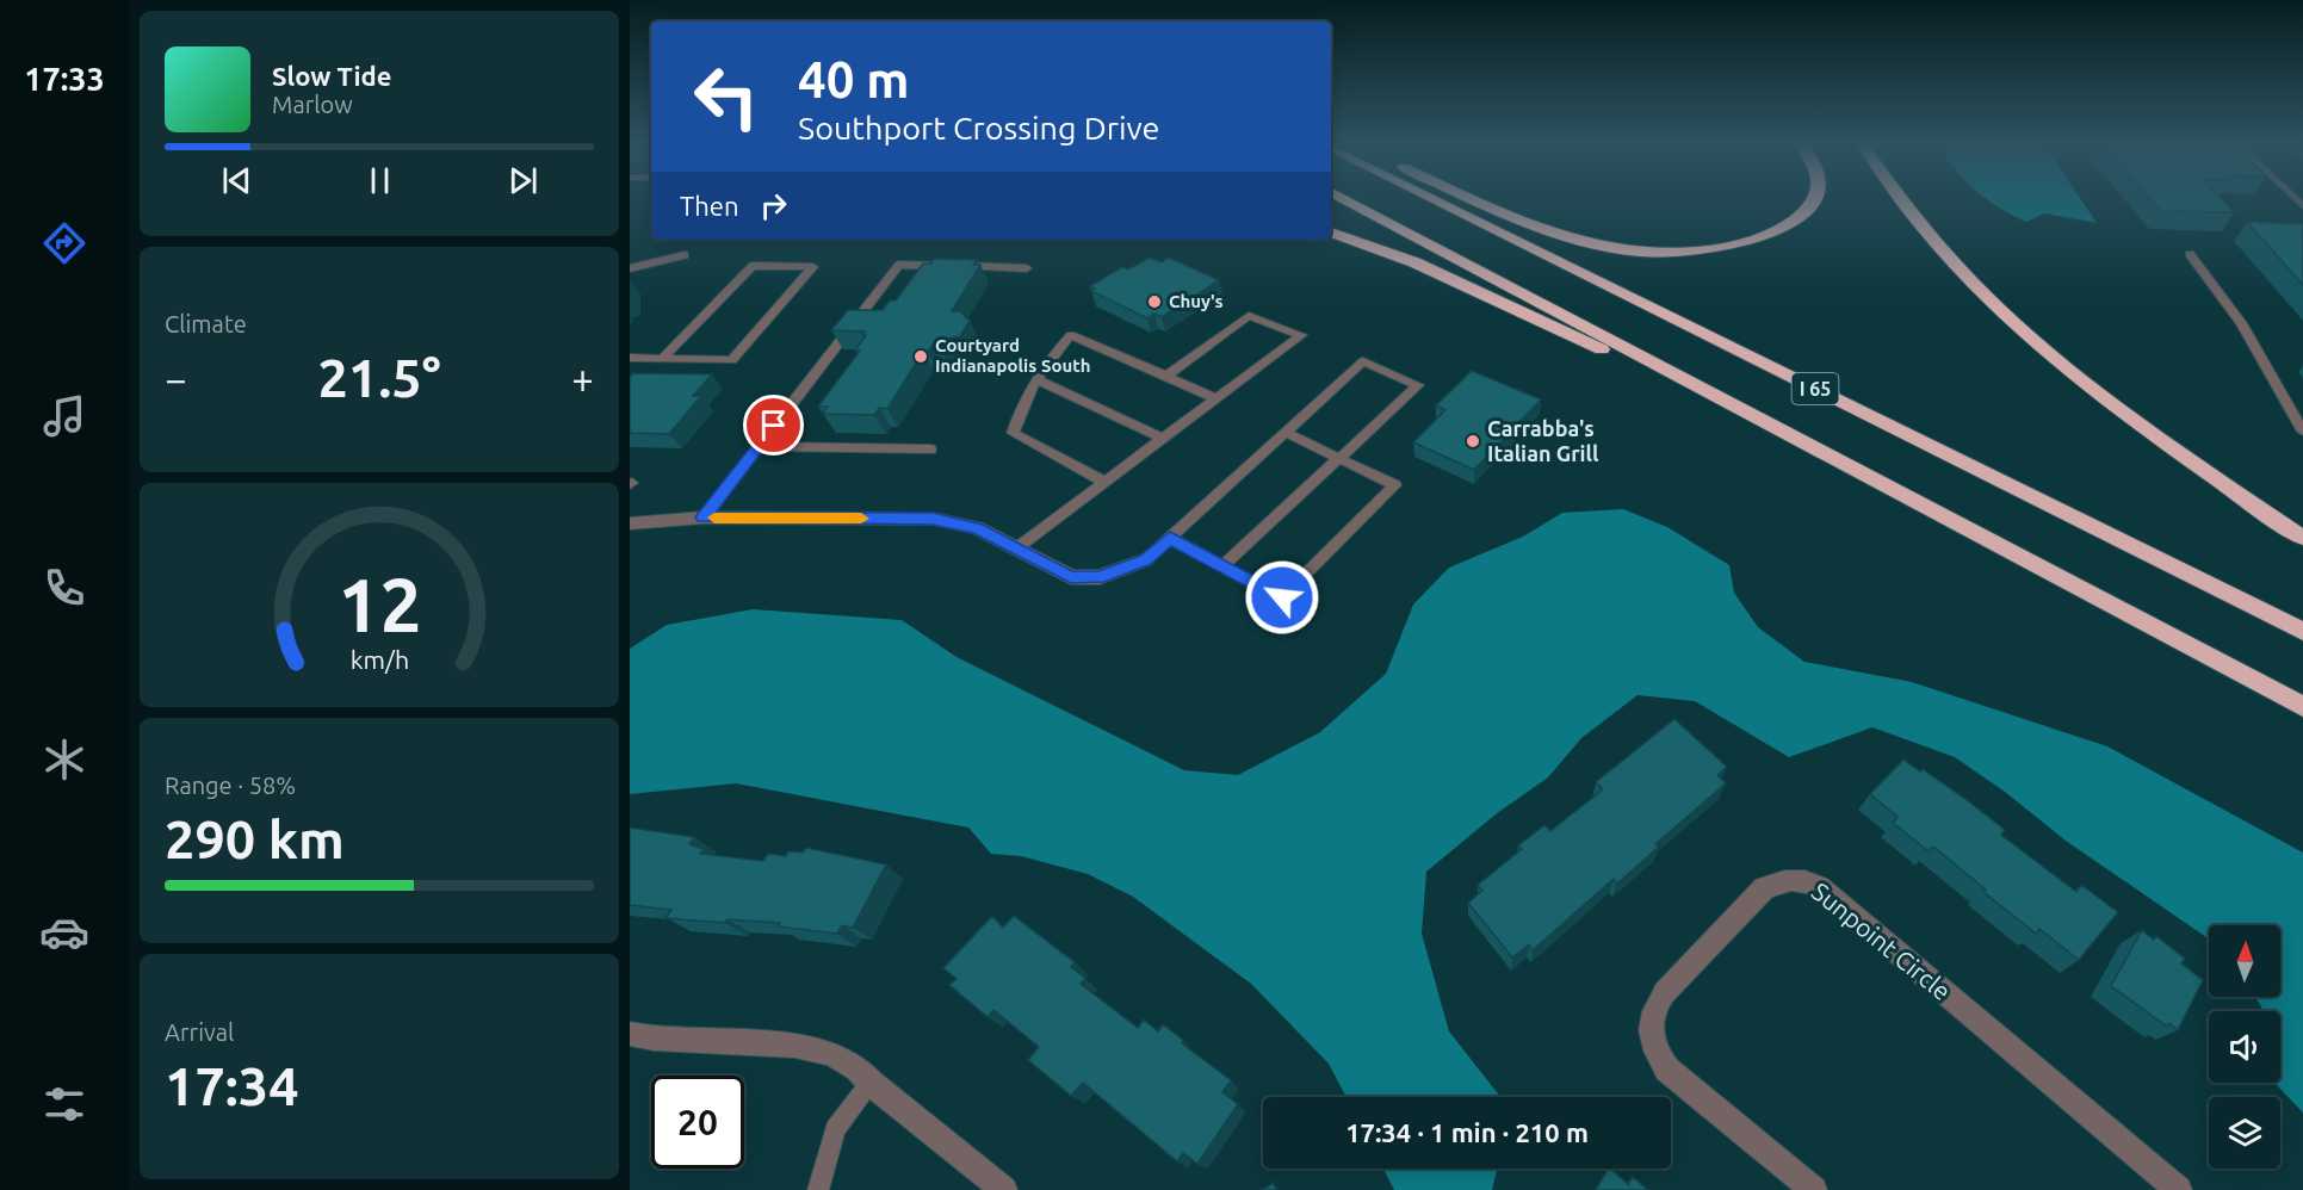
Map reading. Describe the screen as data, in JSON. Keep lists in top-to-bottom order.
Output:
{
  "streets": {
    "highway": ["I 65"],
    "street": ["Sunpoint Circle"]
  },
  "places": ["Chuy's", "Courtyard Indianapolis South", "Carrabba's Italian Grill"],
  "north": "top",
  "page": {
    "tabs": "17:33",
    "turn": ["40 m", "Southport Crossing Drive"],
    "song": ["Slow Tide", "Marlow"],
    "then": "Then",
    "tile": [
      "Climate",
      ["Range · 58%", "290 km"],
      ["Arrival", "17:34"]
    ],
    "heat": ["−", "21.5°", "+"],
    "limit": "20",
    "trip": "17:34 · 1 min · 210 m",
    "gauge": ["12", "km/h"]
  }
}
